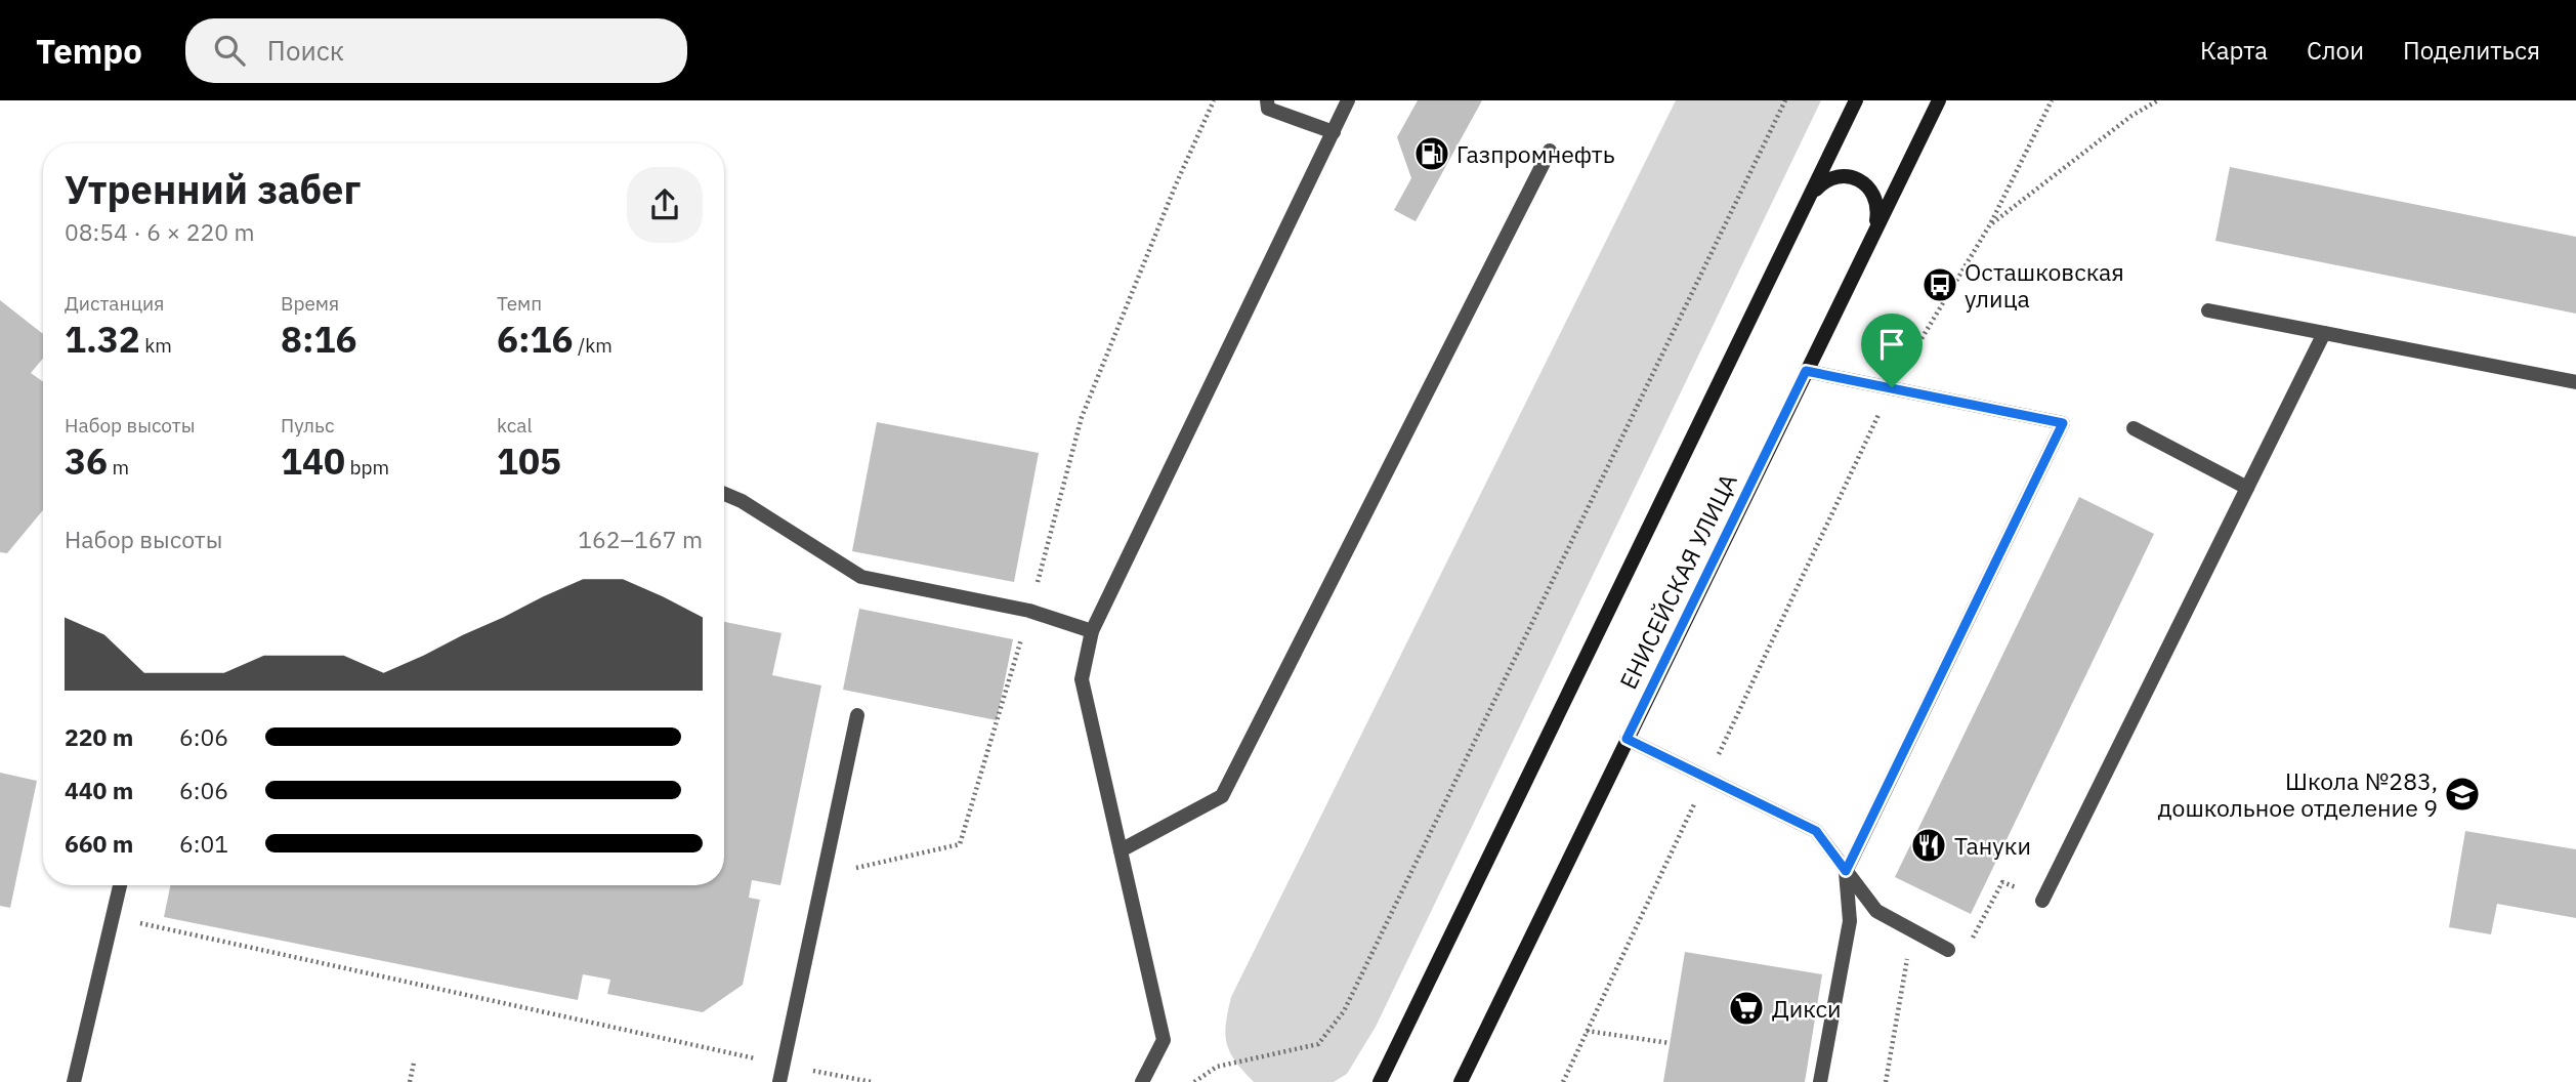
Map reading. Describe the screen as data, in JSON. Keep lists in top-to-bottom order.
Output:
{
  "streets": {
    "main road": ["ЕНИСЕЙСКАЯ УЛИЦА"]
  },
  "places": {
    "fuel station": ["Газпромнефть"],
    "bus stop": ["Осташковская улица"],
    "school or university": ["Школа №283, дошкольное отделение 9"],
    "restaurant": ["Тануки"],
    "supermarket": ["Дикси"]
  },
  "page": {
    "header": "Tempo",
    "search": "Поиск",
    "nav": ["Карта", "Слои", "Поделиться"],
    "heading": ["Утренний забег", "08:54 · 6 × 220 m"],
    "stats": [
      ["Дистанция", "1.32 km"],
      ["Время", "8:16"],
      ["Темп", "6:16 /km"],
      ["Набор высоты", "36 m"],
      ["Пульс", "140 bpm"],
      ["kcal", "105"]
    ],
    "chart": ["Набор высоты", "162–167 m"],
    "list": [
      {
        "name": "220 m",
        "note": "6:06"
      },
      {
        "name": "440 m",
        "note": "6:06"
      },
      {
        "name": "660 m",
        "note": "6:01"
      }
    ]
  }
}
